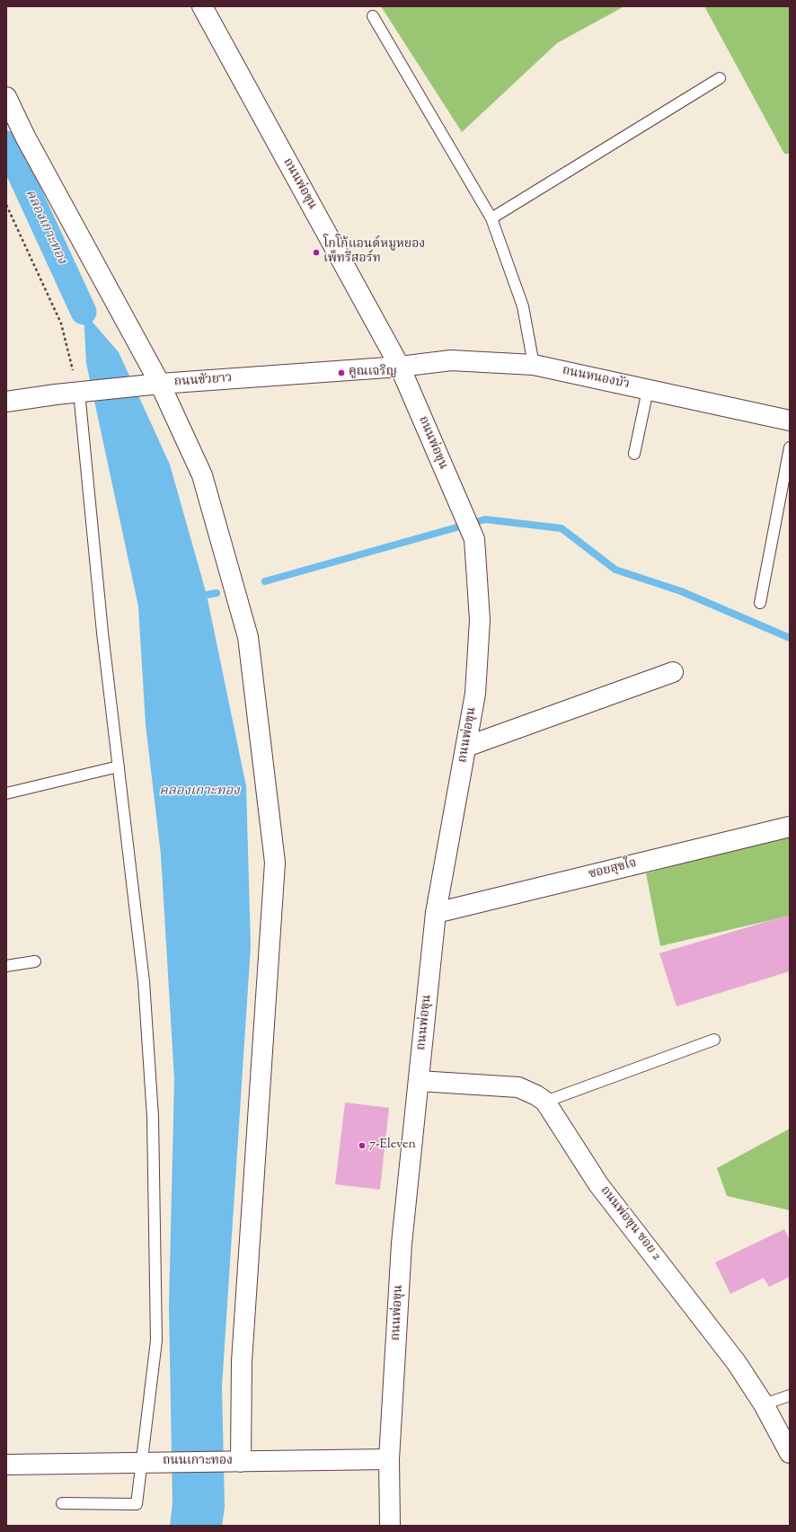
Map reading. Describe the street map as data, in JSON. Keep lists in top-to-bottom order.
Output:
{
  "streets": {
    "street": [
      "ถนนพ่อขุน",
      "ถนนหนองบัว",
      "ถนนขัวยาว",
      "ซอยสุขใจ",
      "ถนนพ่อขุน ซอย 2",
      "ถนนเกาะทอง"
    ]
  },
  "crossings": [
    ["ถนนพ่อขุน", "ถนนหนองบัว"],
    ["ถนนพ่อขุน", "ถนนขัวยาว"],
    ["ถนนพ่อขุน", "ซอยสุขใจ"],
    ["ถนนพ่อขุน", "ถนนพ่อขุน ซอย 2"],
    ["ถนนพ่อขุน", "ถนนเกาะทอง"],
    ["ถนนหนองบัว", "ถนนขัวยาว"]
  ],
  "water": ["คลองเกาะทอง"],
  "places": ["โกโก้แอนด์หมูหยอง เพ็ทรีสอร์ท", "คูณเจริญ", "7-Eleven"]
}
